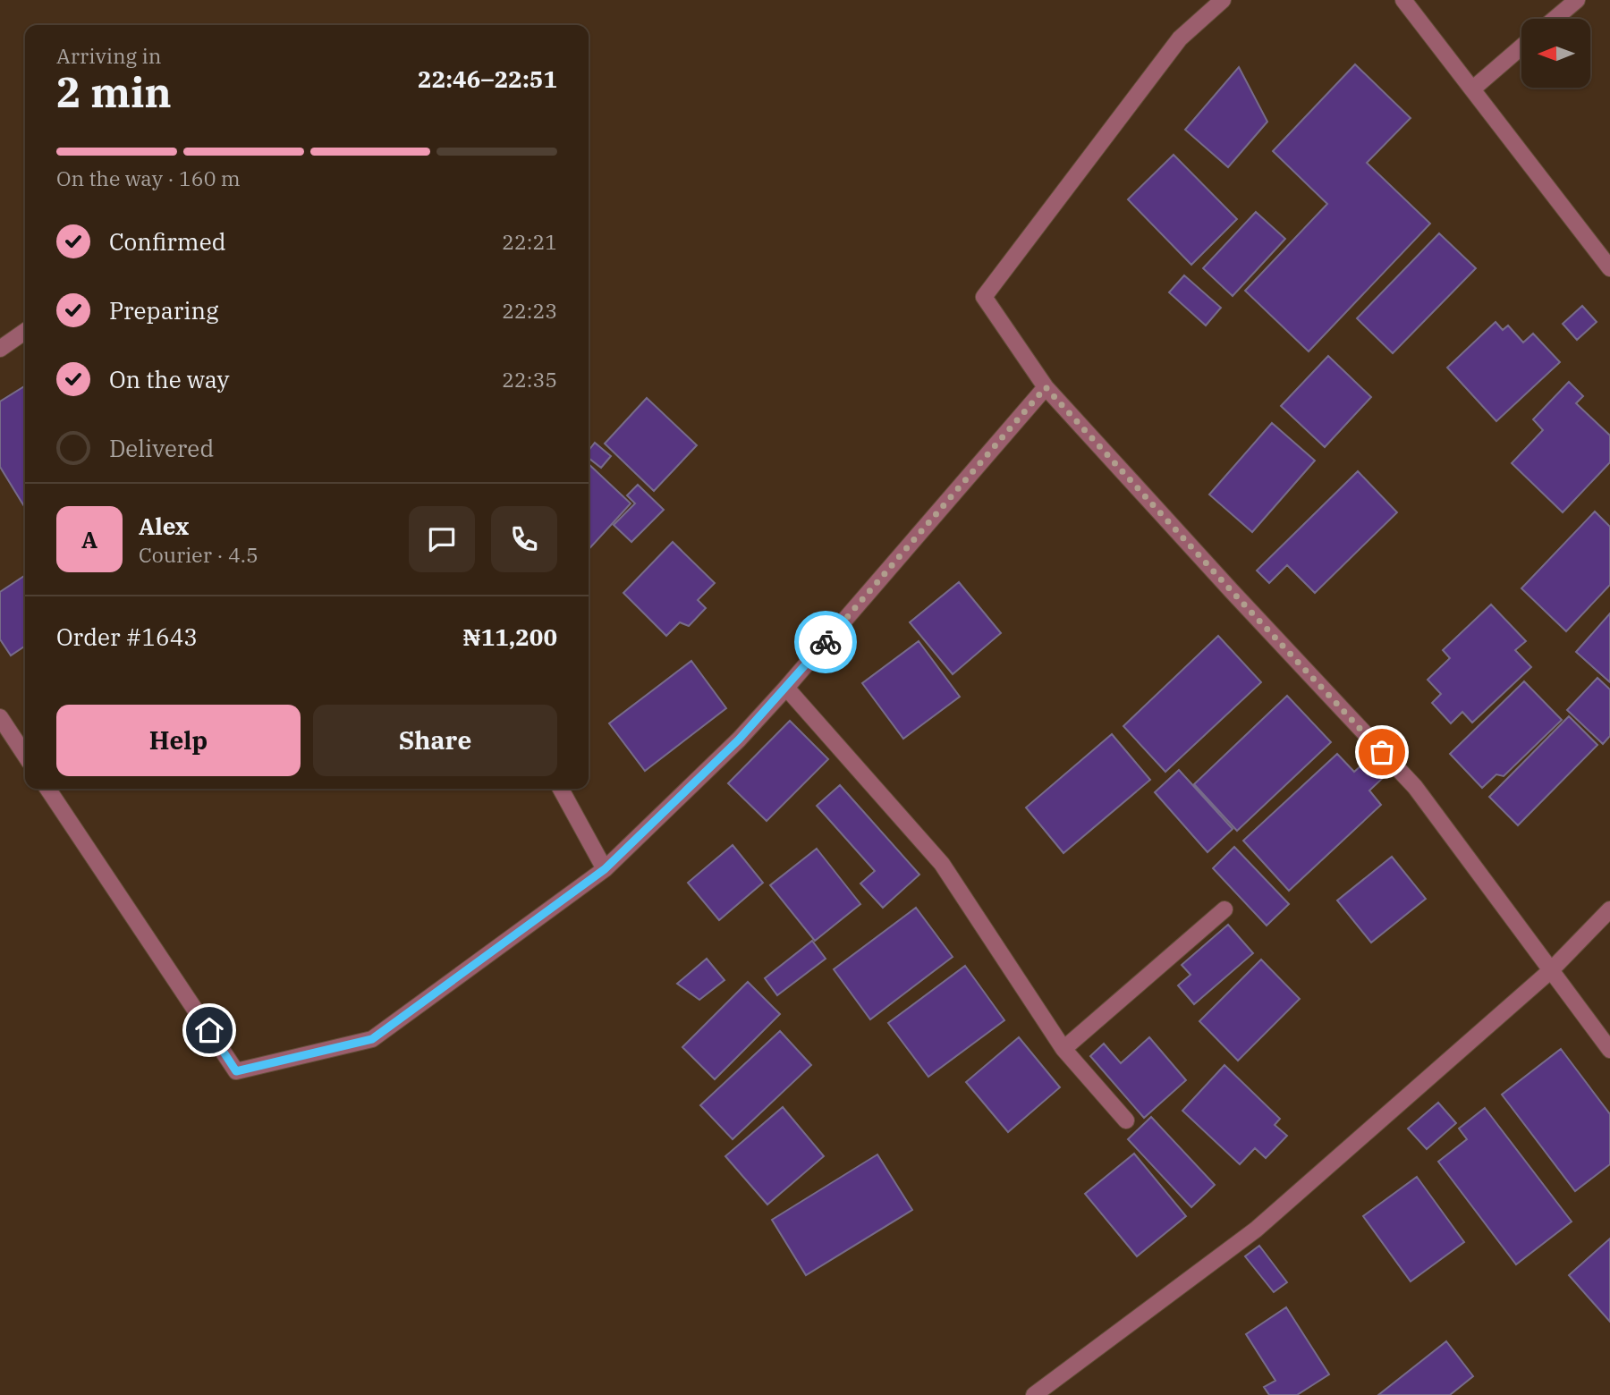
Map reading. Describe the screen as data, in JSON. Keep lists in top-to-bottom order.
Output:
{
  "north": "left",
  "page": {
    "heading": ["2 min", "Arriving in", "22:46–22:51"],
    "panel": [
      "Alex",
      "Courier · 4.5",
      "Order #1643",
      "₦11,200"
    ],
    "bar": "On the way · 160 m",
    "list": [
      ["Confirmed", "22:21"],
      ["Preparing", "22:23"],
      ["On the way", "22:35"],
      "Delivered"
    ],
    "round": "A",
    "buttons": ["Help", "Share"]
  }
}
